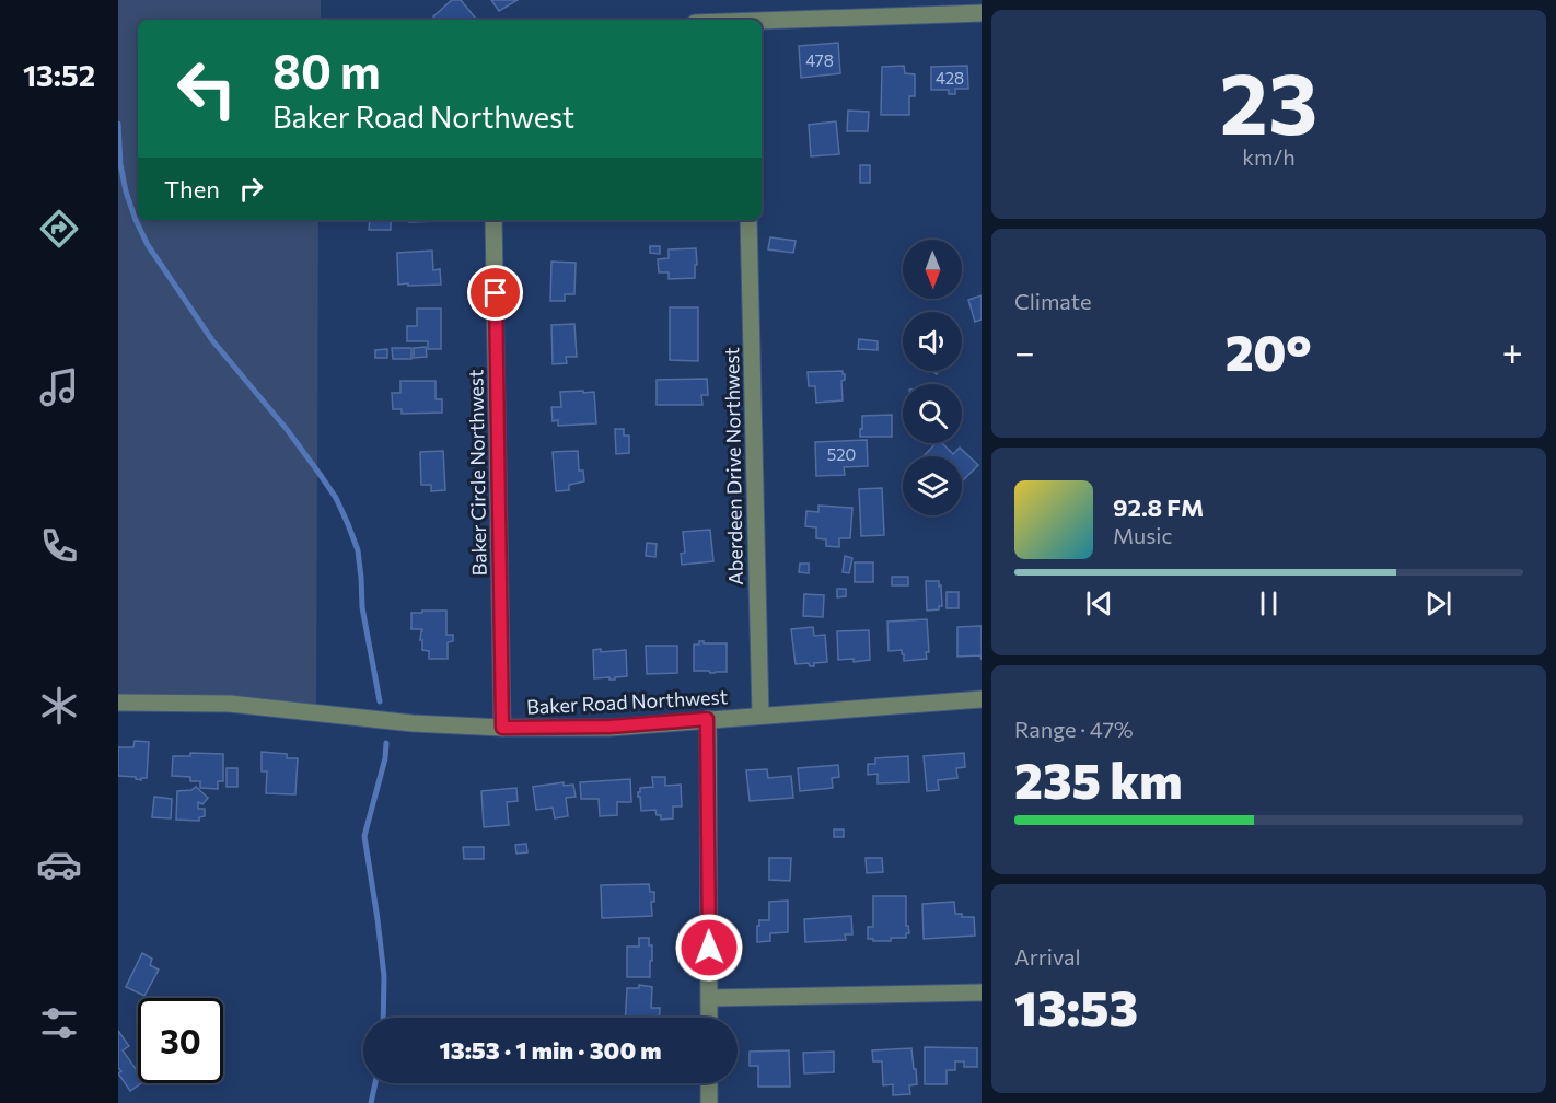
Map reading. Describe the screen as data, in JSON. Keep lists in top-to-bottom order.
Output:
{
  "streets": {
    "street": ["Aberdeen Drive Northwest", "Baker Circle Northwest", "Baker Road Northwest"]
  },
  "crossings": [
    ["Aberdeen Drive Northwest", "Baker Road Northwest"],
    ["Baker Circle Northwest", "Baker Road Northwest"]
  ],
  "house_numbers": ["478", "428", "520"],
  "north": "bottom",
  "page": {
    "tabs": "13:52",
    "tile": [
      ["23", "km/h"],
      "Climate",
      ["Range · 47%", "235 km"],
      ["Arrival", "13:53"]
    ],
    "turn": ["80 m", "Baker Road Northwest"],
    "then": "Then",
    "heat": ["−", "20°", "+"],
    "song": ["92.8 FM", "Music"],
    "limit": "30",
    "trip": "13:53 · 1 min · 300 m"
  }
}
